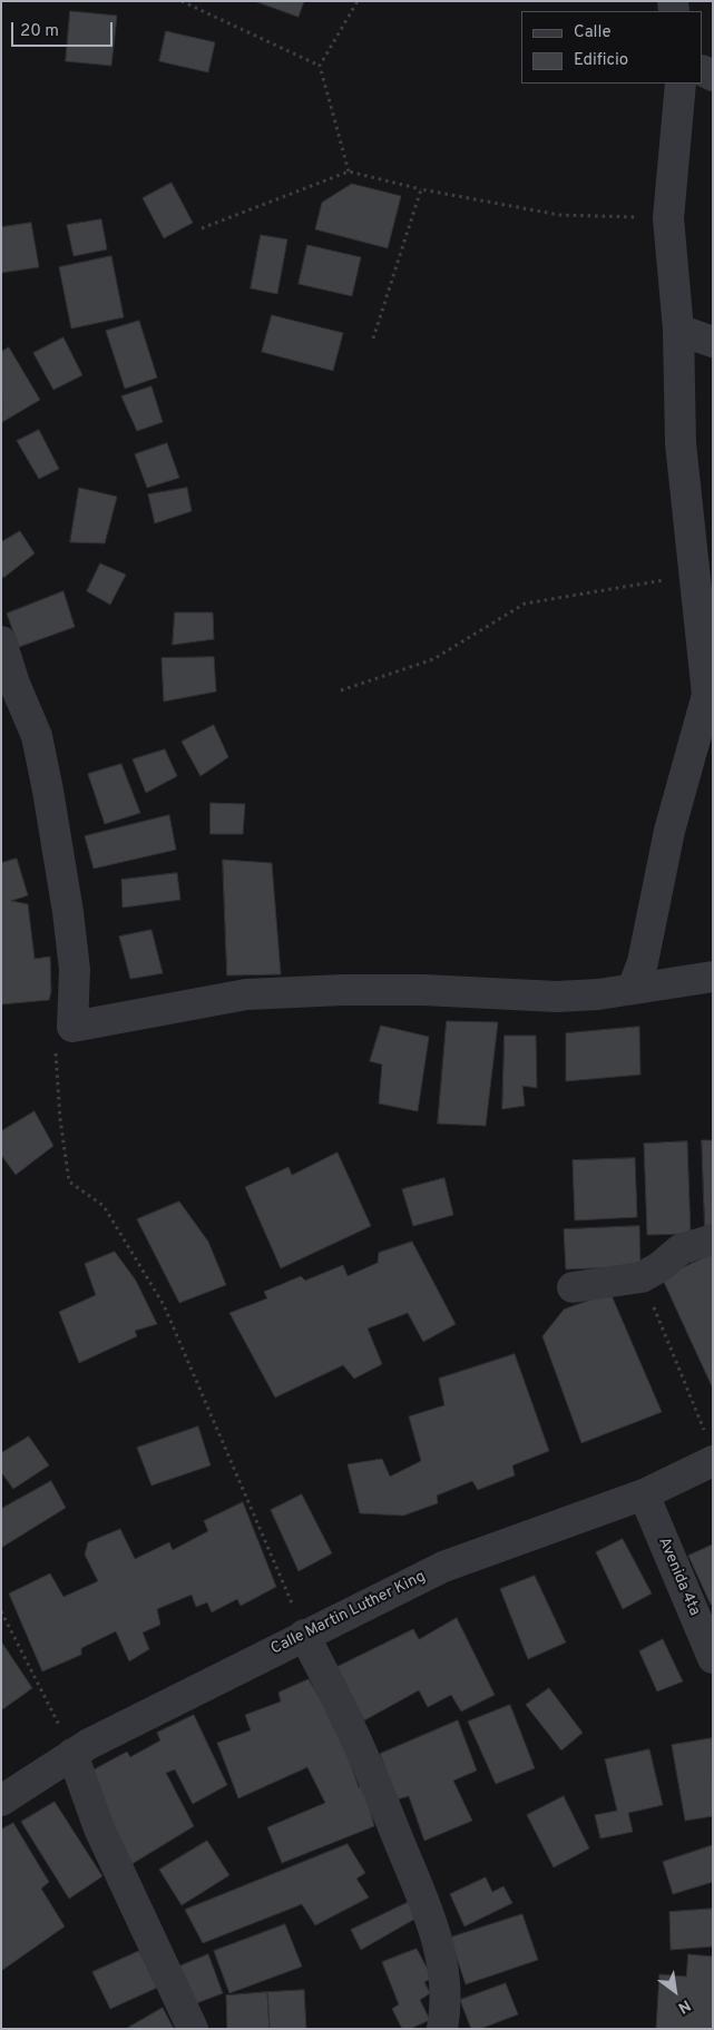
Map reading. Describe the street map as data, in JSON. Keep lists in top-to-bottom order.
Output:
{
  "streets": {
    "street": ["Avenida 4ta", "Calle Martin Luther King"]
  },
  "crossings": [
    ["Avenida 4ta", "Calle Martin Luther King"]
  ],
  "legend": ["Calle", "Edificio"],
  "scale_bar": "20 m",
  "north": "bottom right"
}
